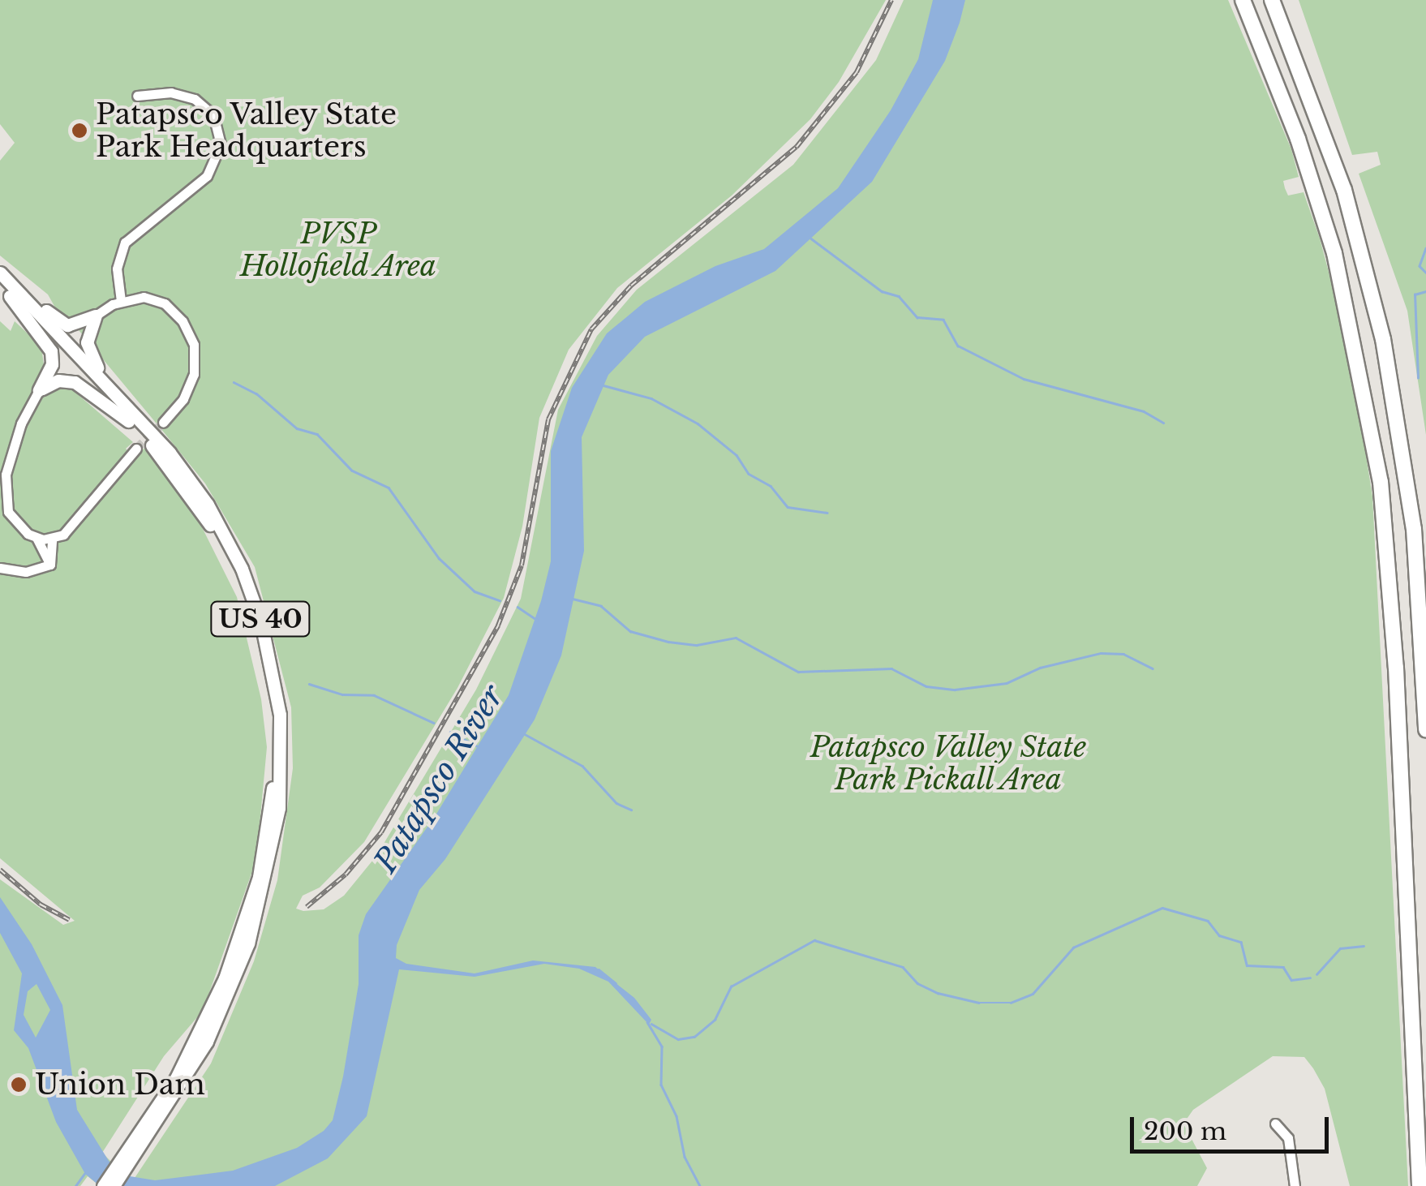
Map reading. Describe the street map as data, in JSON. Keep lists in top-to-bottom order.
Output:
{
  "streets": {
    "main road": ["US 40"]
  },
  "water": ["Patapsco River"],
  "parks": ["PVSP Hollofield Area", "Patapsco Valley State Park Pickall Area"],
  "places": ["Patapsco Valley State Park Headquarters", "Union Dam"],
  "scale_bar": "200 m"
}
